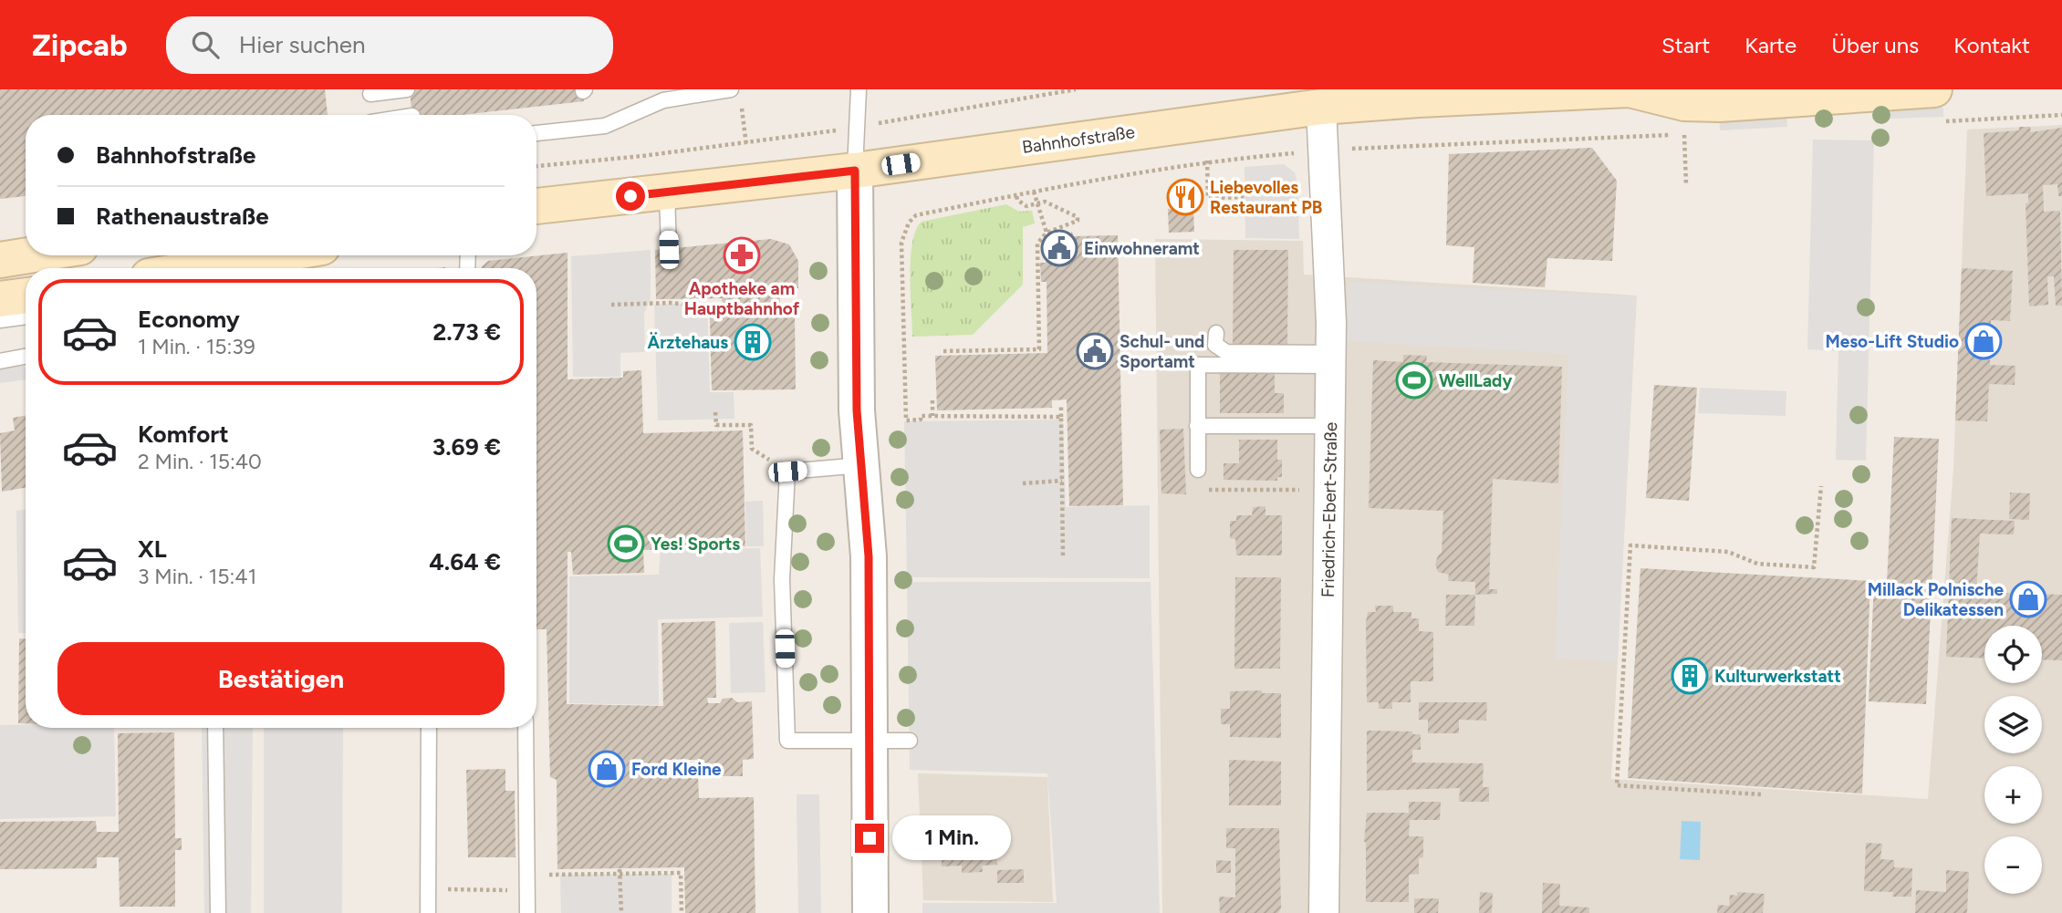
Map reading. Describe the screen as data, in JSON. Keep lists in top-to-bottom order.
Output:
{
  "streets": {
    "main road": ["Bahnhofstraße"],
    "street": ["Friedrich-Ebert-Straße"]
  },
  "crossings": [
    ["Bahnhofstraße", "Friedrich-Ebert-Straße"]
  ],
  "places": {
    "restaurant": ["Liebevolles Restaurant PB"],
    "public building": ["Einwohneramt", "Schul- und Sportamt"],
    "pharmacy": ["Apotheke am Hauptbahnhof"],
    "shop": ["Meso-Lift Studio", "Millack Polnische Delikatessen", "Ford Kleine"],
    "building": ["Ärztehaus", "Kulturwerkstatt"],
    "sports": ["WellLady", "Yes! Sports"]
  },
  "page": {
    "header": "Zipcab",
    "search": "Hier suchen",
    "nav": [
      "Start",
      "Karte",
      "Über uns",
      "Kontakt"
    ],
    "banner": ["Bahnhofstraße", "Rathenaustraße"],
    "list": [
      {
        "name": "Economy",
        "note": "1 Min. · 15:39",
        "value": "2.73 €"
      },
      {
        "name": "Komfort",
        "note": "2 Min. · 15:40",
        "value": "3.69 €"
      },
      {
        "name": "XL",
        "note": "3 Min. · 15:41",
        "value": "4.64 €"
      }
    ],
    "map_buttons": ["+", "−"],
    "buttons": "Bestätigen",
    "bubble": "1 Min."
  }
}
